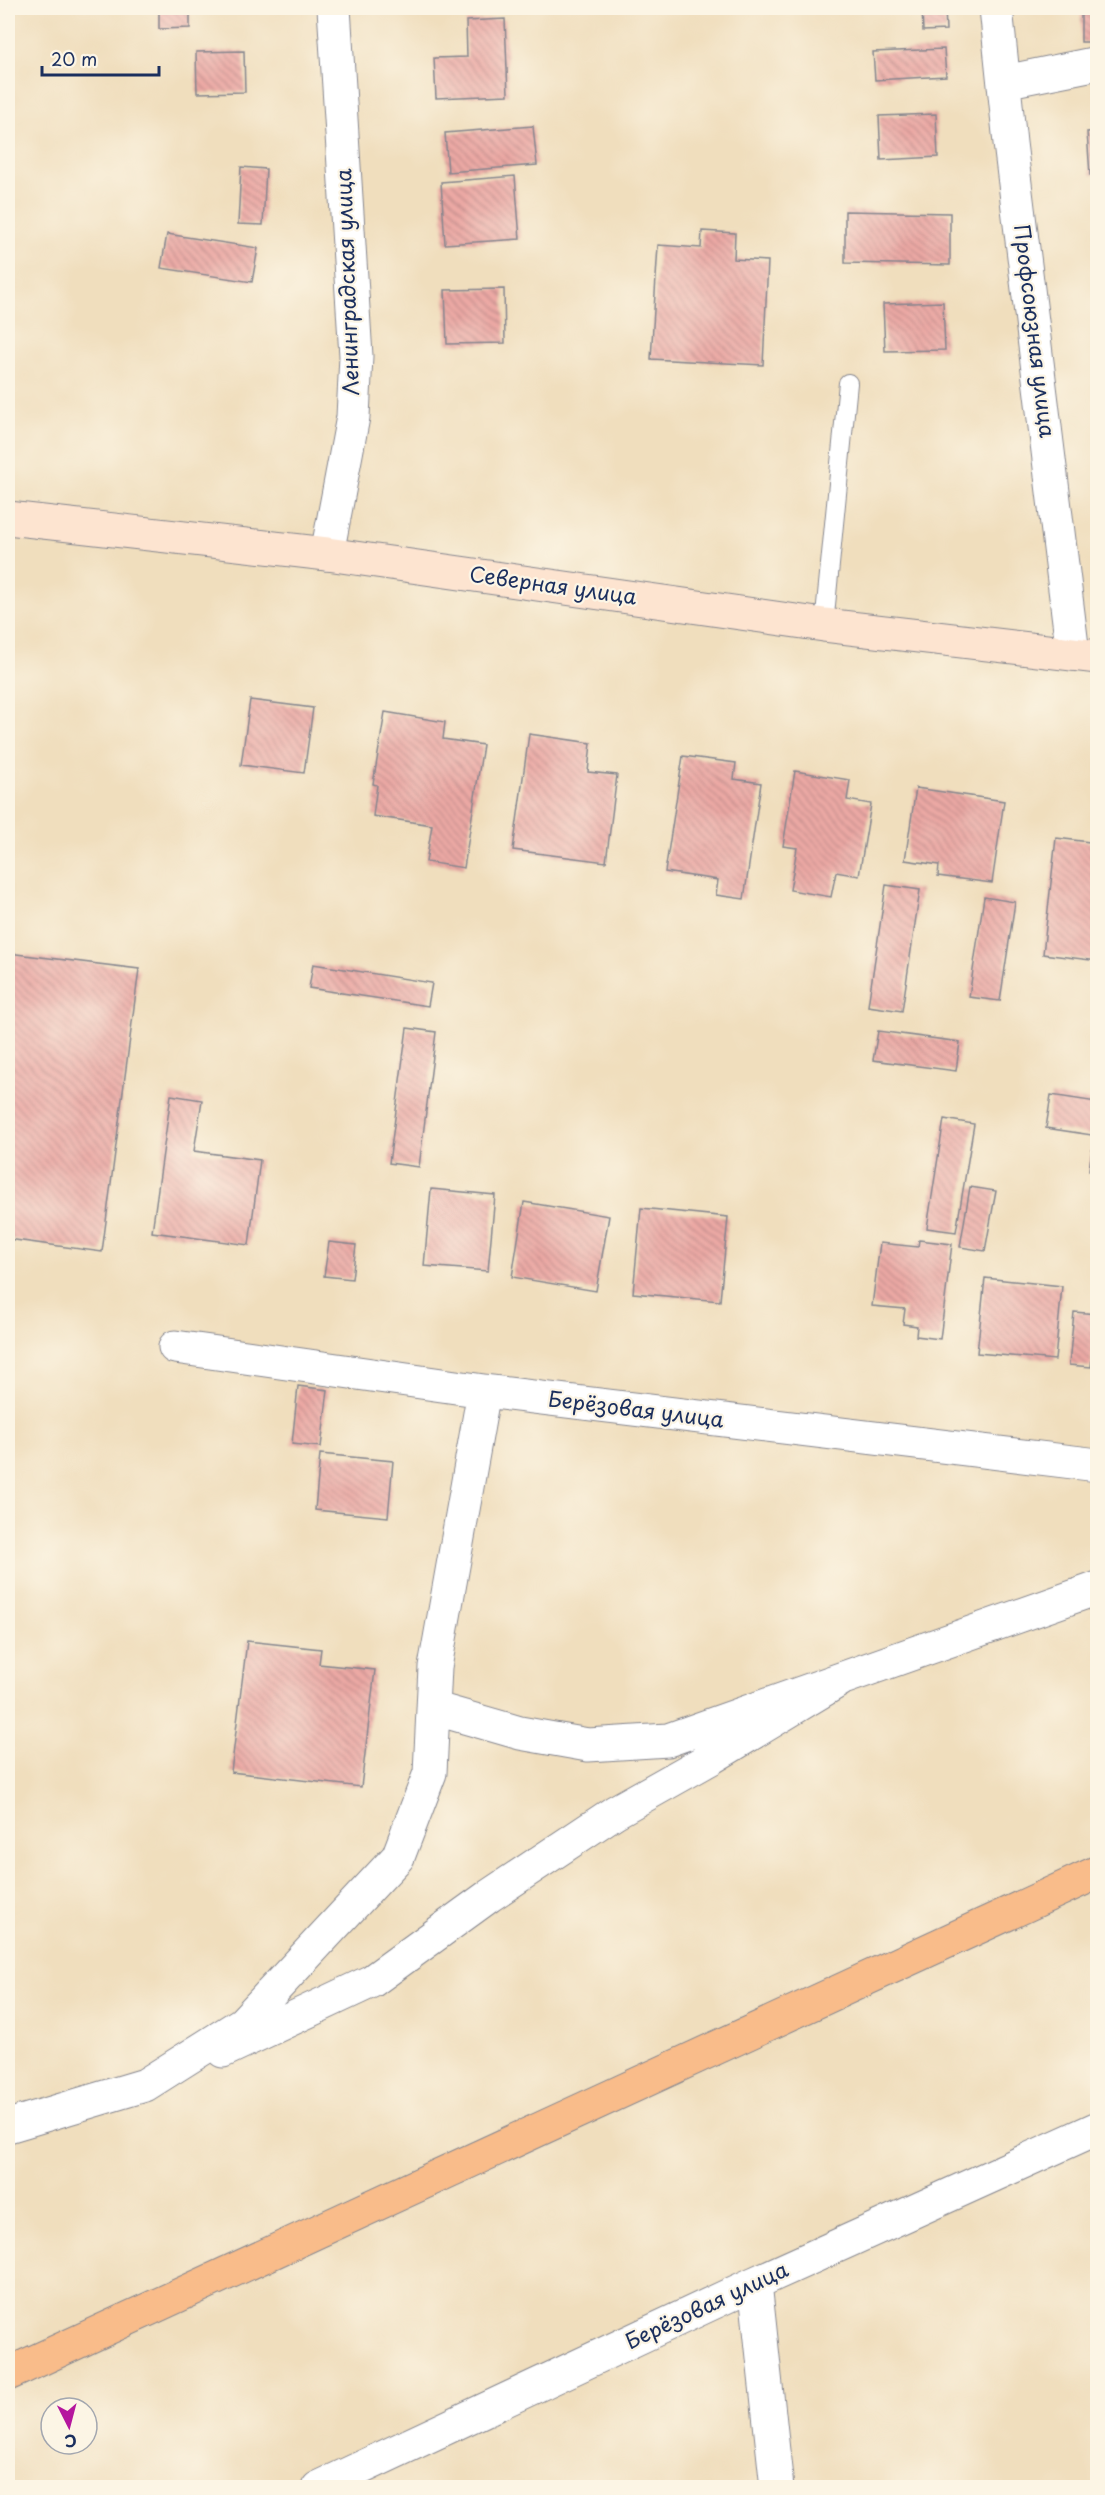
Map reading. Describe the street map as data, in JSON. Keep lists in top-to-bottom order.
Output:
{
  "streets": {
    "street": [
      "Ленинградская улица",
      "Профсоюзная улица",
      "Северная улица",
      "Берёзовая улица"
    ]
  },
  "crossings": [
    ["Ленинградская улица", "Северная улица"],
    ["Профсоюзная улица", "Северная улица"]
  ],
  "scale_bar": "20 m",
  "north": "bottom"
}
